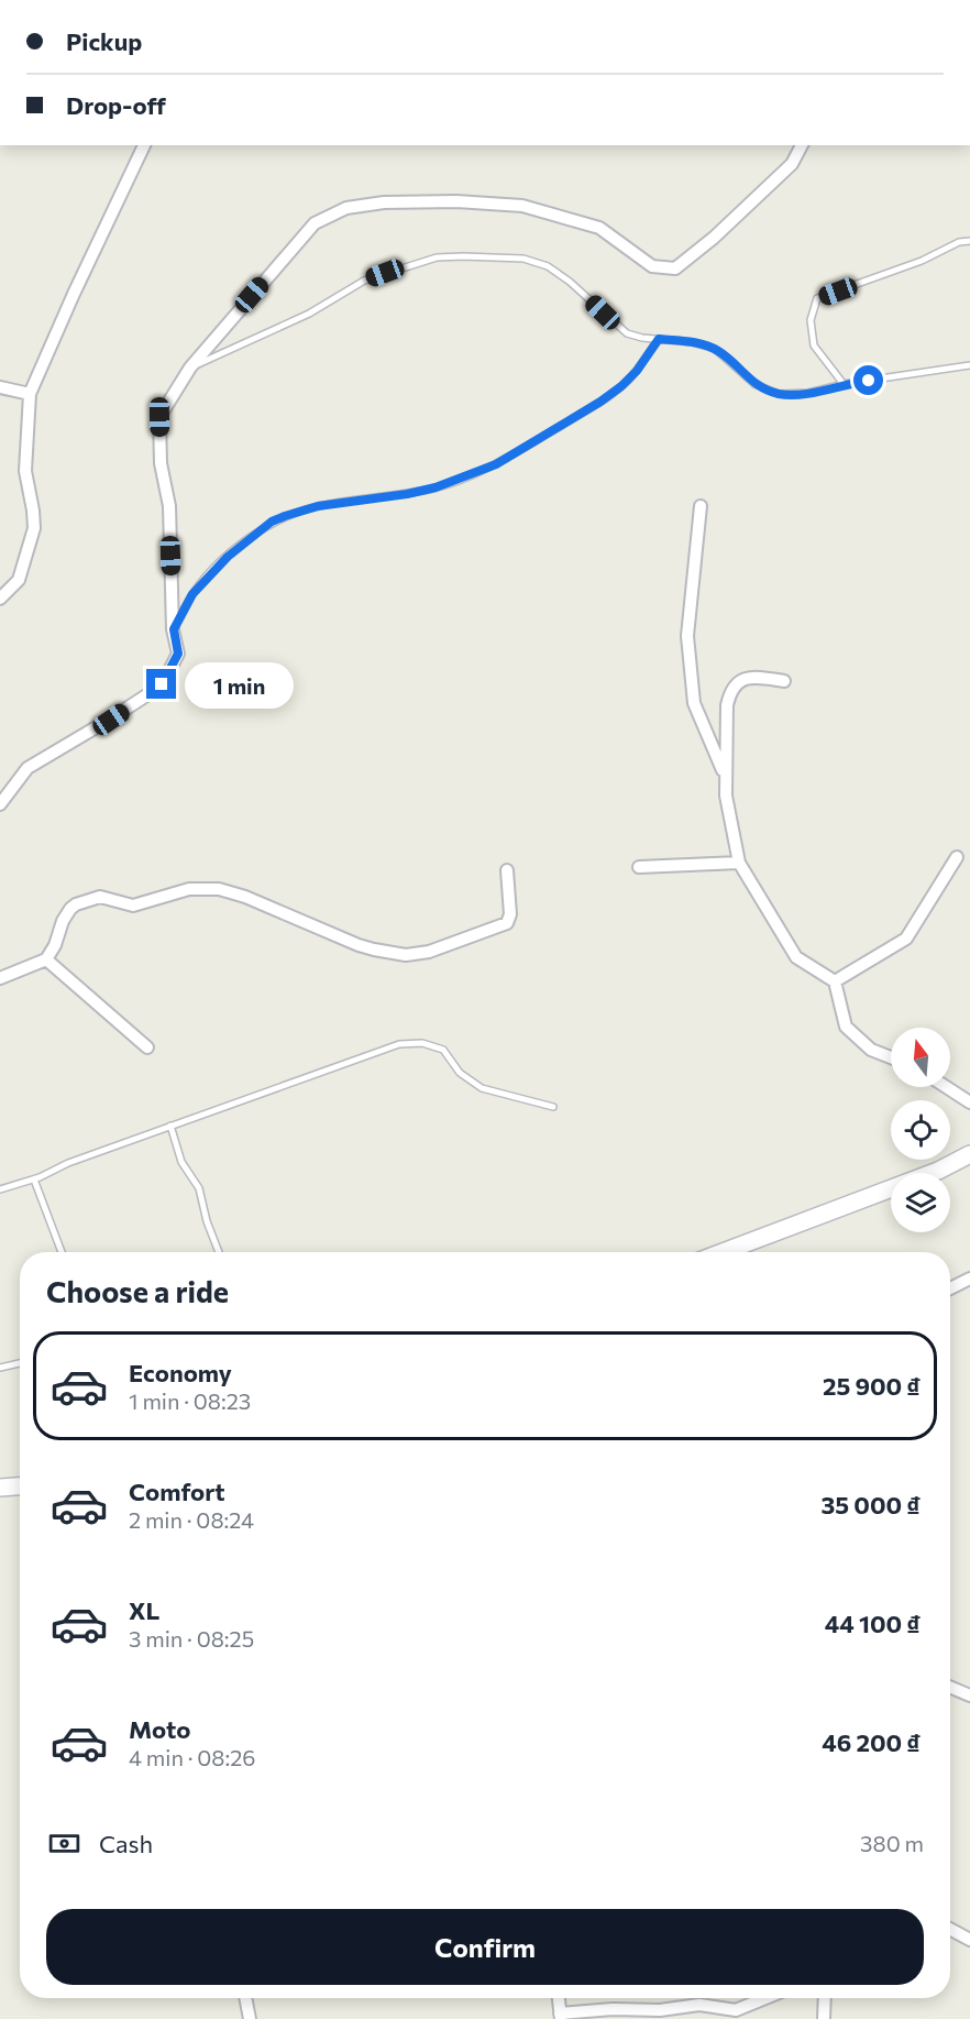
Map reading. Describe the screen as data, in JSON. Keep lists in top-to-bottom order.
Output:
{
  "north": "top",
  "page": {
    "banner": ["Pickup", "Drop-off"],
    "bubble": "1 min",
    "heading": "Choose a ride",
    "list": [
      {
        "name": "Economy",
        "note": "1 min · 08:23",
        "value": "25 900 ₫"
      },
      {
        "name": "Comfort",
        "note": "2 min · 08:24",
        "value": "35 000 ₫"
      },
      {
        "name": "XL",
        "note": "3 min · 08:25",
        "value": "44 100 ₫"
      },
      {
        "name": "Moto",
        "note": "4 min · 08:26",
        "value": "46 200 ₫"
      }
    ],
    "pay": ["Cash", "380 m"],
    "buttons": "Confirm"
  }
}
